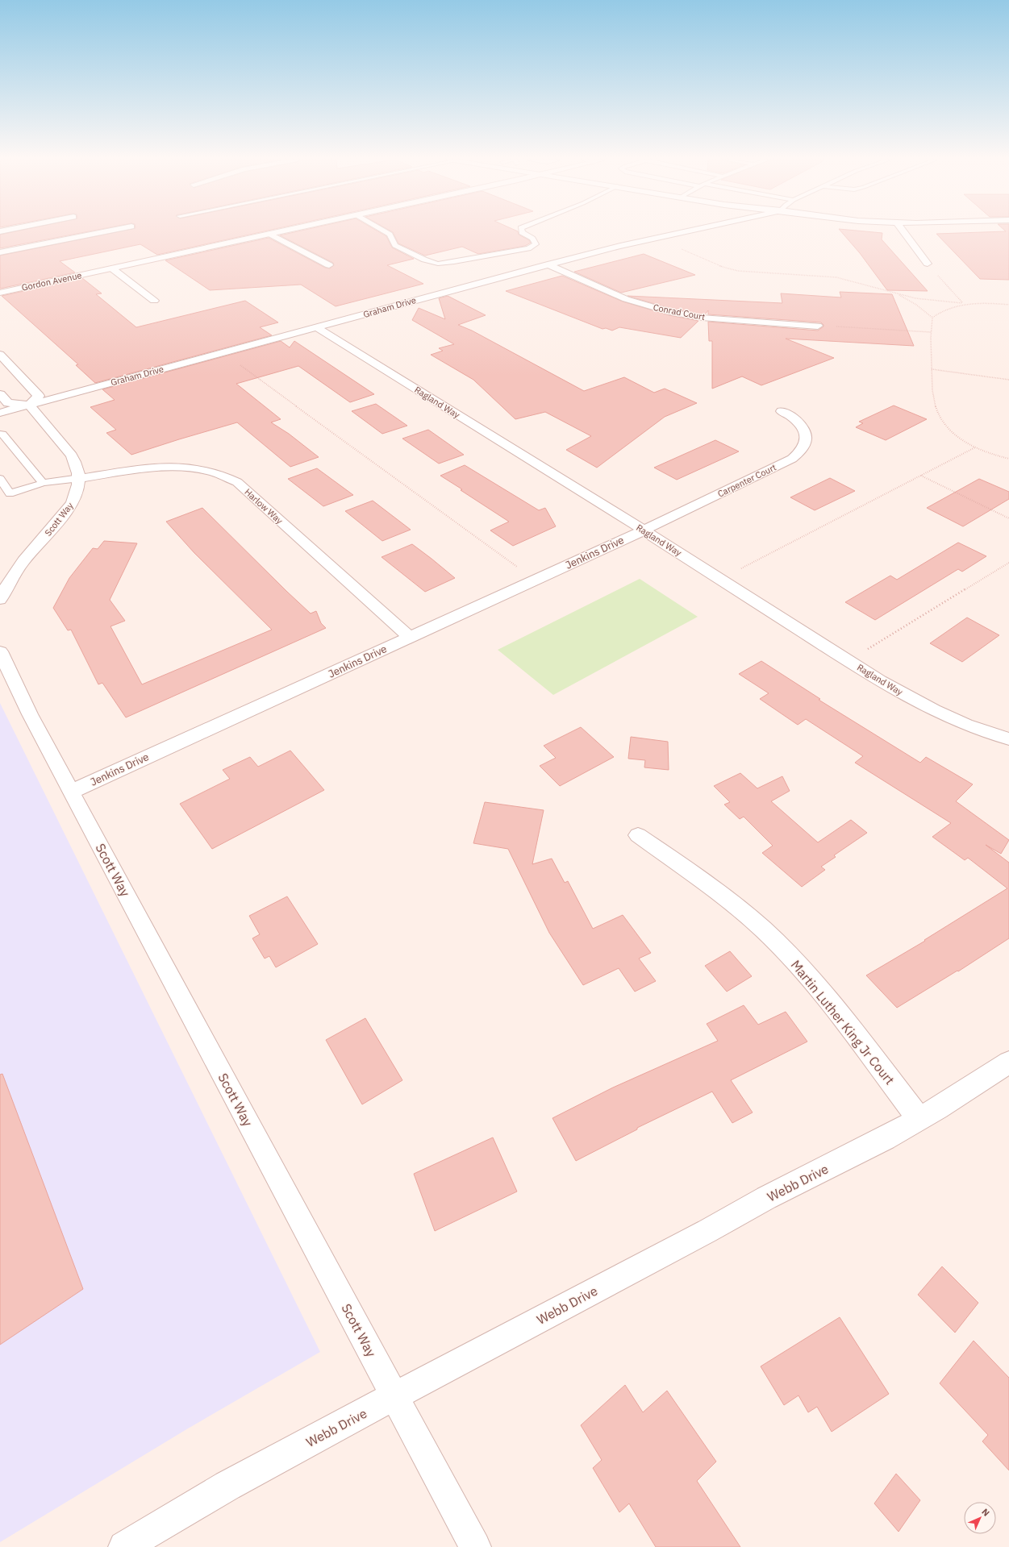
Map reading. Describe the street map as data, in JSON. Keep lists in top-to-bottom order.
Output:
{
  "streets": {
    "street": [
      "Gordon Avenue",
      "Graham Drive",
      "Conrad Court",
      "Ragland Way",
      "Carpenter Court",
      "Harlow Way",
      "Scott Way",
      "Jenkins Drive",
      "Martin Luther King Jr Court",
      "Webb Drive"
    ]
  },
  "crossings": [
    ["Graham Drive", "Conrad Court"],
    ["Graham Drive", "Ragland Way"],
    ["Graham Drive", "Scott Way"],
    ["Ragland Way", "Carpenter Court"],
    ["Ragland Way", "Jenkins Drive"],
    ["Carpenter Court", "Jenkins Drive"],
    ["Harlow Way", "Scott Way"],
    ["Harlow Way", "Jenkins Drive"],
    ["Scott Way", "Jenkins Drive"],
    ["Scott Way", "Webb Drive"],
    ["Martin Luther King Jr Court", "Webb Drive"]
  ],
  "north": "top right"
}
